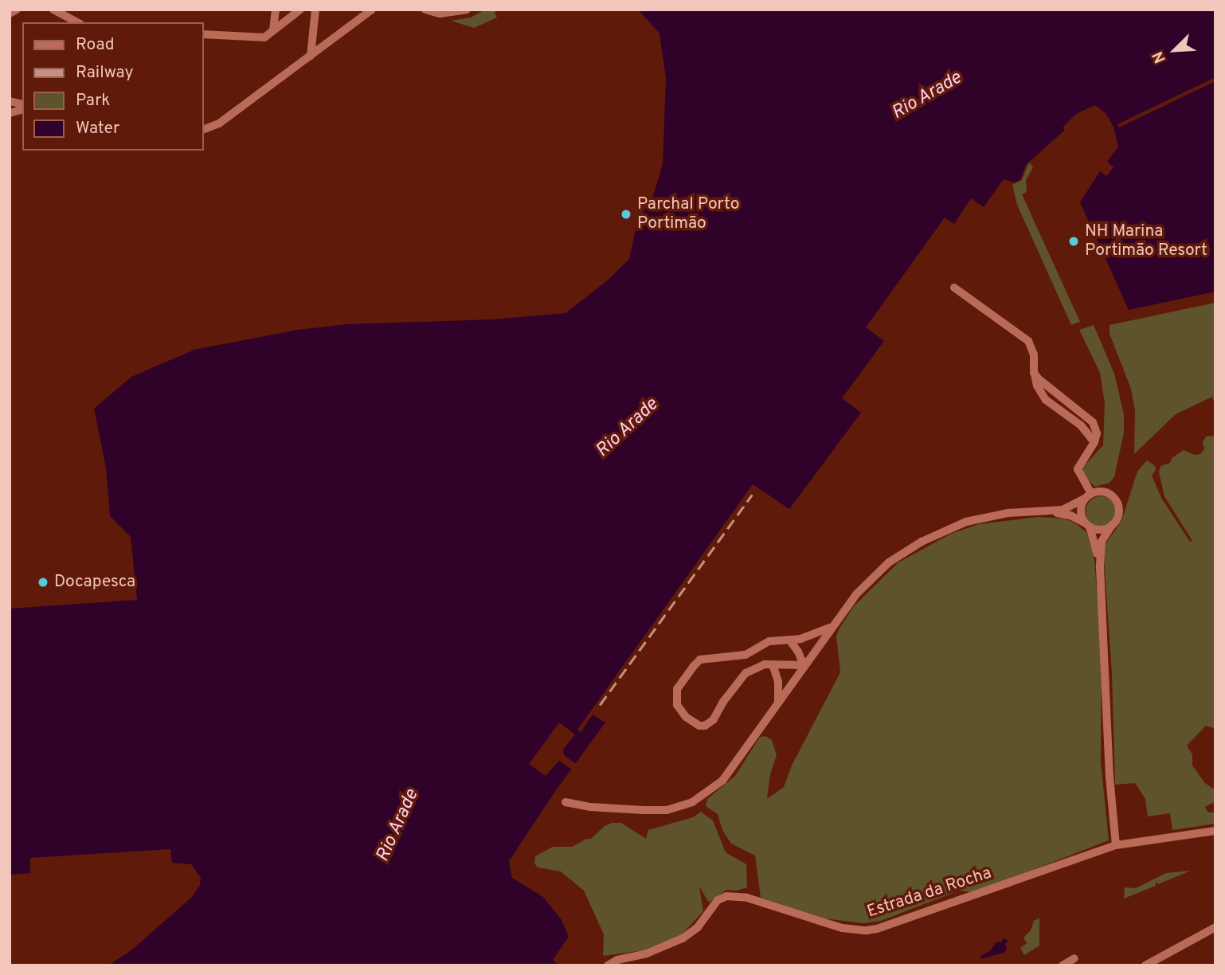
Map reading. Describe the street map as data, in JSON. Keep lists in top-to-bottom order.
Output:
{
  "streets": {
    "street": ["Estrada da Rocha"]
  },
  "water": ["Rio Arade"],
  "places": ["Parchal Porto Portimão", "NH Marina Portimão Resort", "Docapesca"],
  "legend": [
    "Road",
    "Railway",
    "Park",
    "Water"
  ],
  "north": "bottom left"
}
